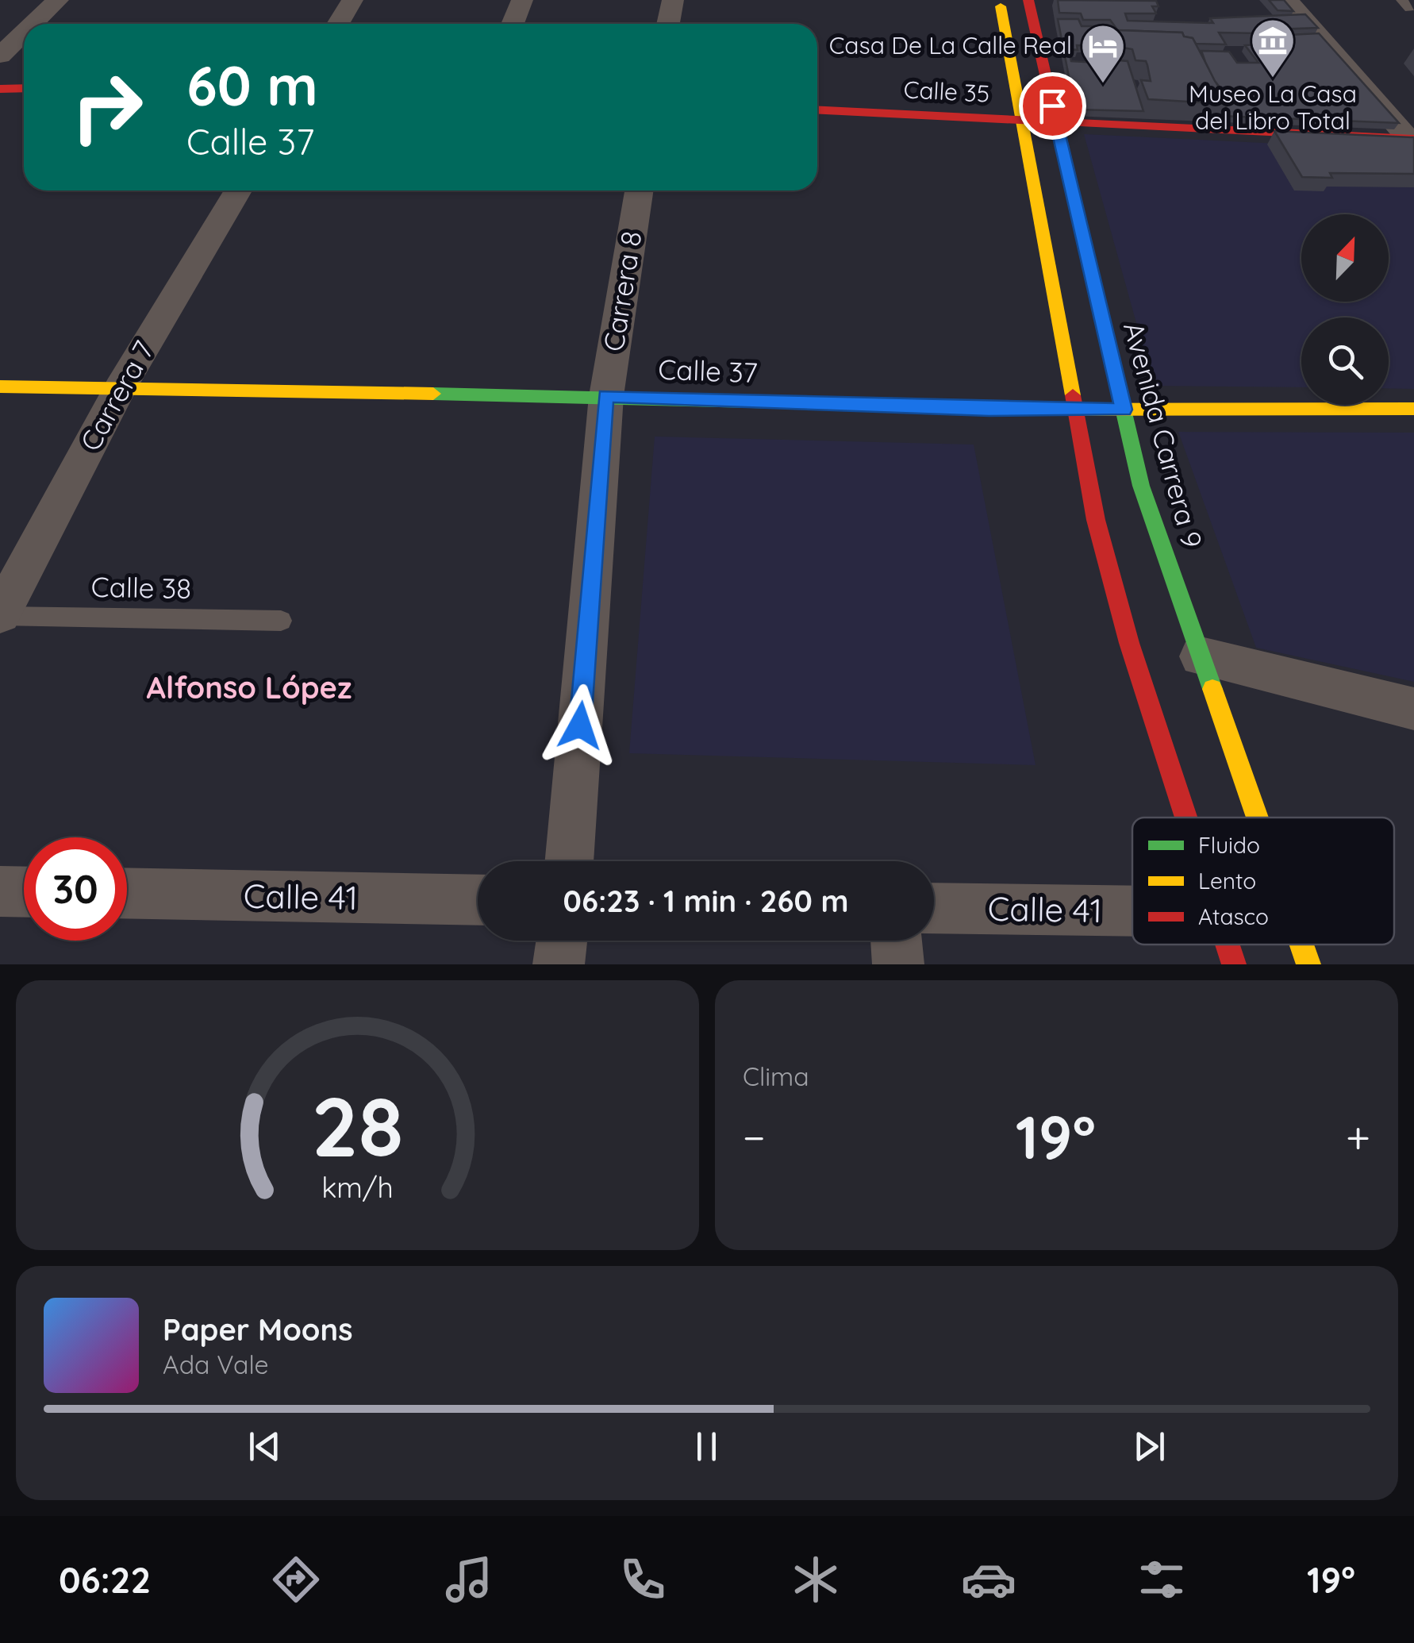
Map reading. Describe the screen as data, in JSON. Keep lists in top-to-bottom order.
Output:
{
  "streets": {
    "main road": ["Calle 35", "Calle 37", "Avenida Carrera 9"],
    "street": ["Carrera 8", "Carrera 7", "Calle 41"],
    "lane": ["Calle 38"]
  },
  "crossings": [
    ["Calle 35", "Avenida Carrera 9"],
    ["Carrera 8", "Calle 37"],
    ["Calle 37", "Carrera 7"],
    ["Calle 37", "Avenida Carrera 9"],
    ["Carrera 7", "Calle 38"]
  ],
  "districts": ["Alfonso López"],
  "places": {
    "museum": ["Museo La Casa del Libro Total"],
    "hotel": ["Casa De La Calle Real"]
  },
  "legend": ["Fluido", "Lento", "Atasco"],
  "north": "top right",
  "page": {
    "turn": ["60 m", "Calle 37"],
    "limit": "30",
    "trip": "06:23 · 1 min · 260 m",
    "tile": "Clima",
    "heat": ["−", "19°", "+"],
    "song": ["Paper Moons", "Ada Vale"],
    "tabs": ["06:22", "19°"],
    "gauge": ["28", "km/h"]
  }
}
